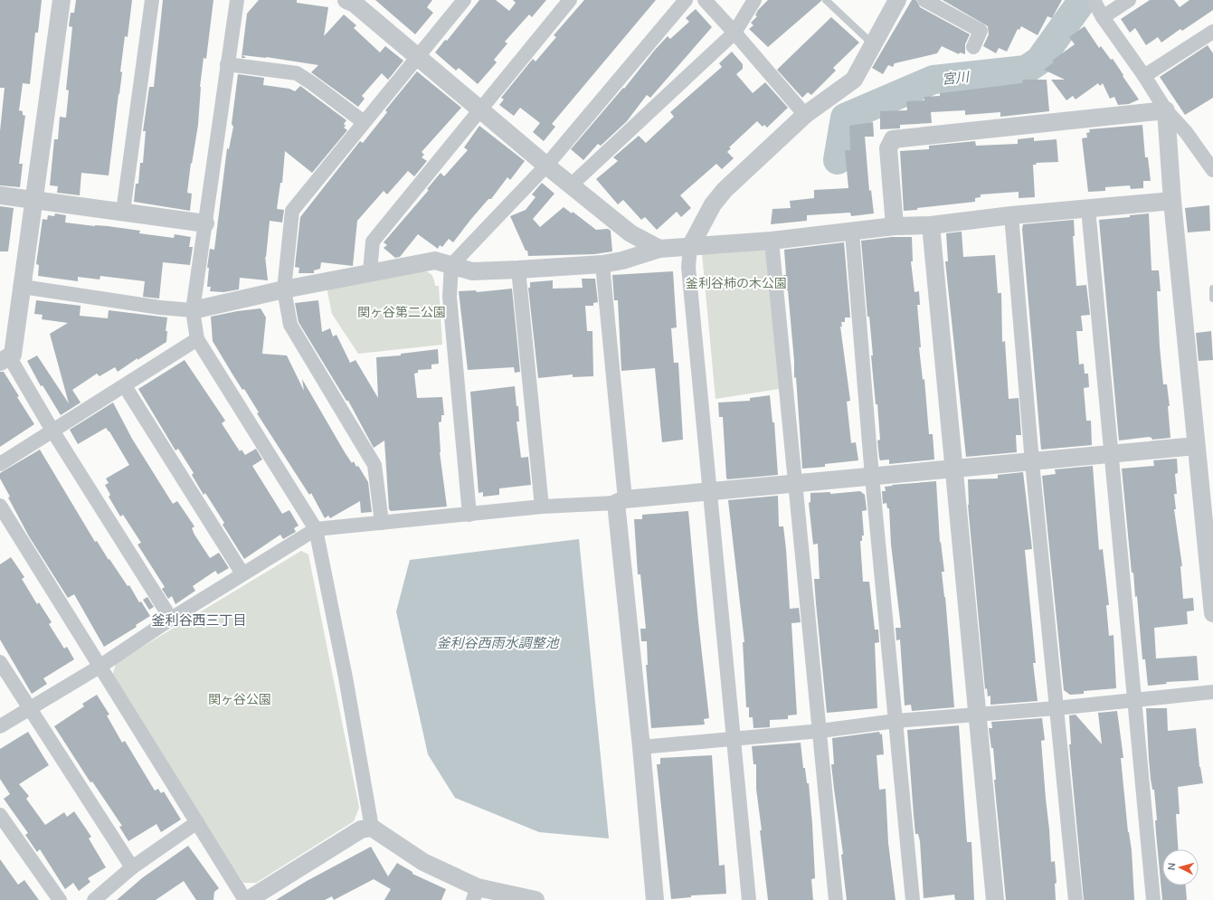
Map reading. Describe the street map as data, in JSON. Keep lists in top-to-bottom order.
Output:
{
  "districts": ["釜利谷西三丁目"],
  "water": ["宮川", "釜利谷西雨水調整池"],
  "parks": ["釜利谷柿の木公園", "関ヶ谷第二公園", "関ヶ谷公園"],
  "north": "left"
}
